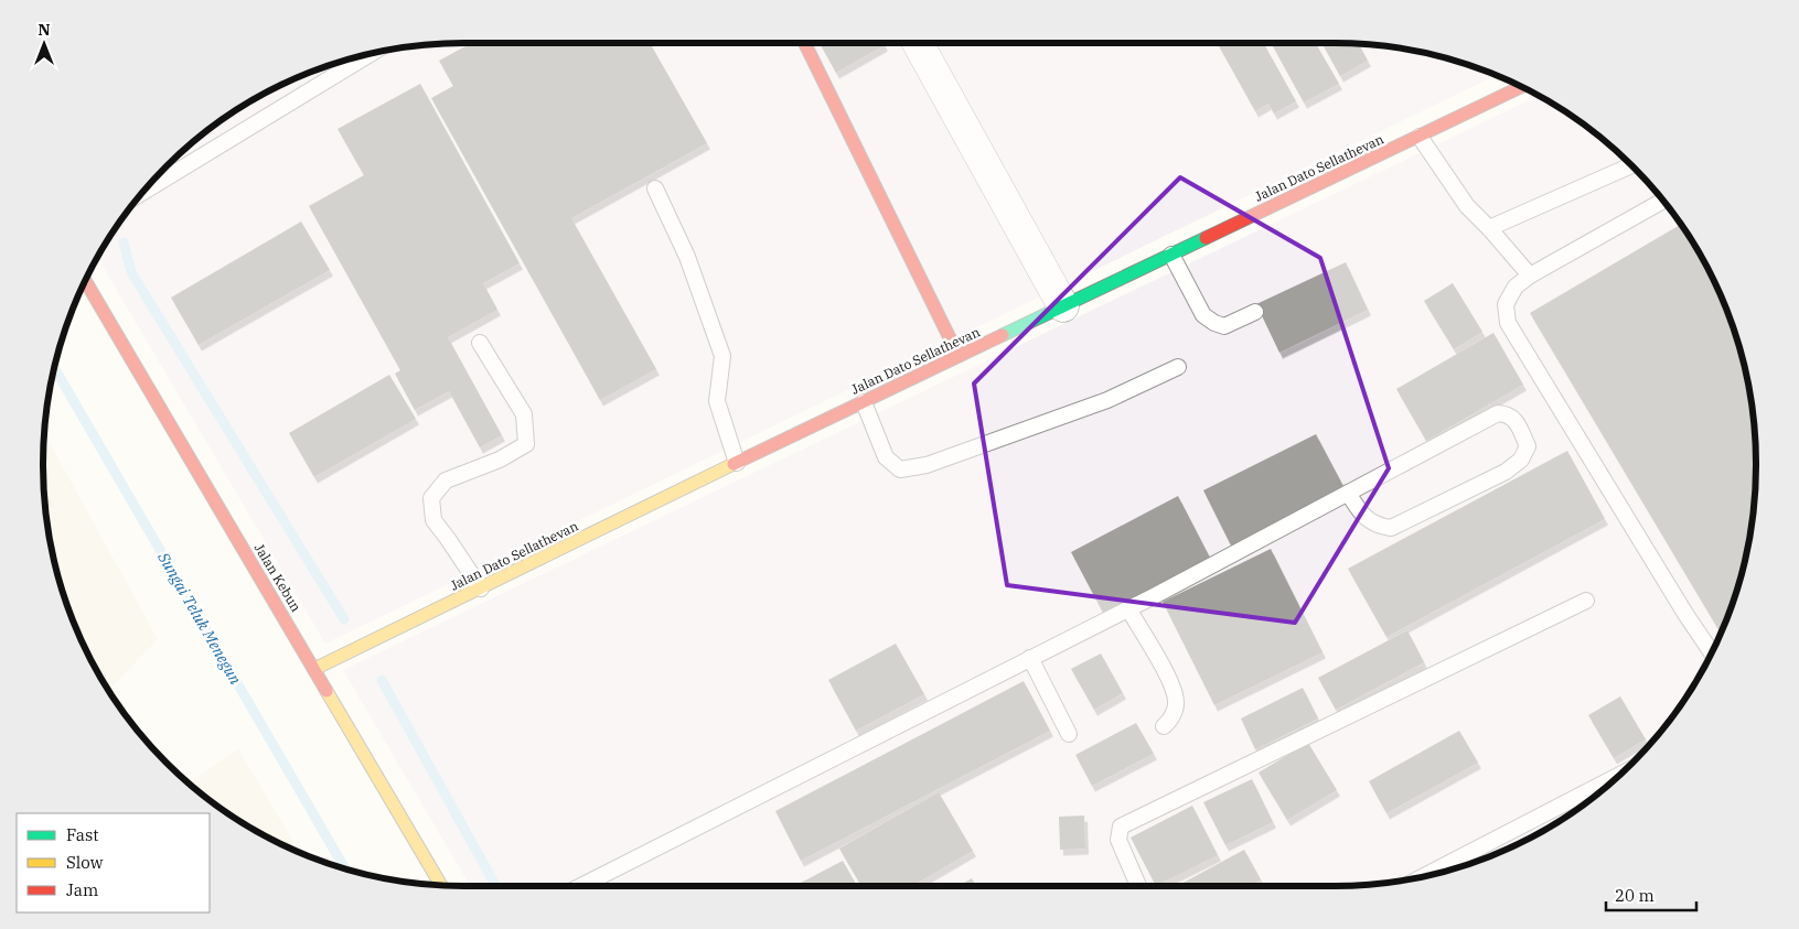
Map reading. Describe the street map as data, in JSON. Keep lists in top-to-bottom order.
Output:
{
  "streets": {
    "street": ["Jalan Dato Sellathevan", "Jalan Kebun"]
  },
  "crossings": [
    ["Jalan Dato Sellathevan", "Jalan Kebun"]
  ],
  "water": ["Sungai Teluk Menegun"],
  "legend": ["Fast", "Slow", "Jam"],
  "scale_bar": "20 m",
  "north": "top"
}
